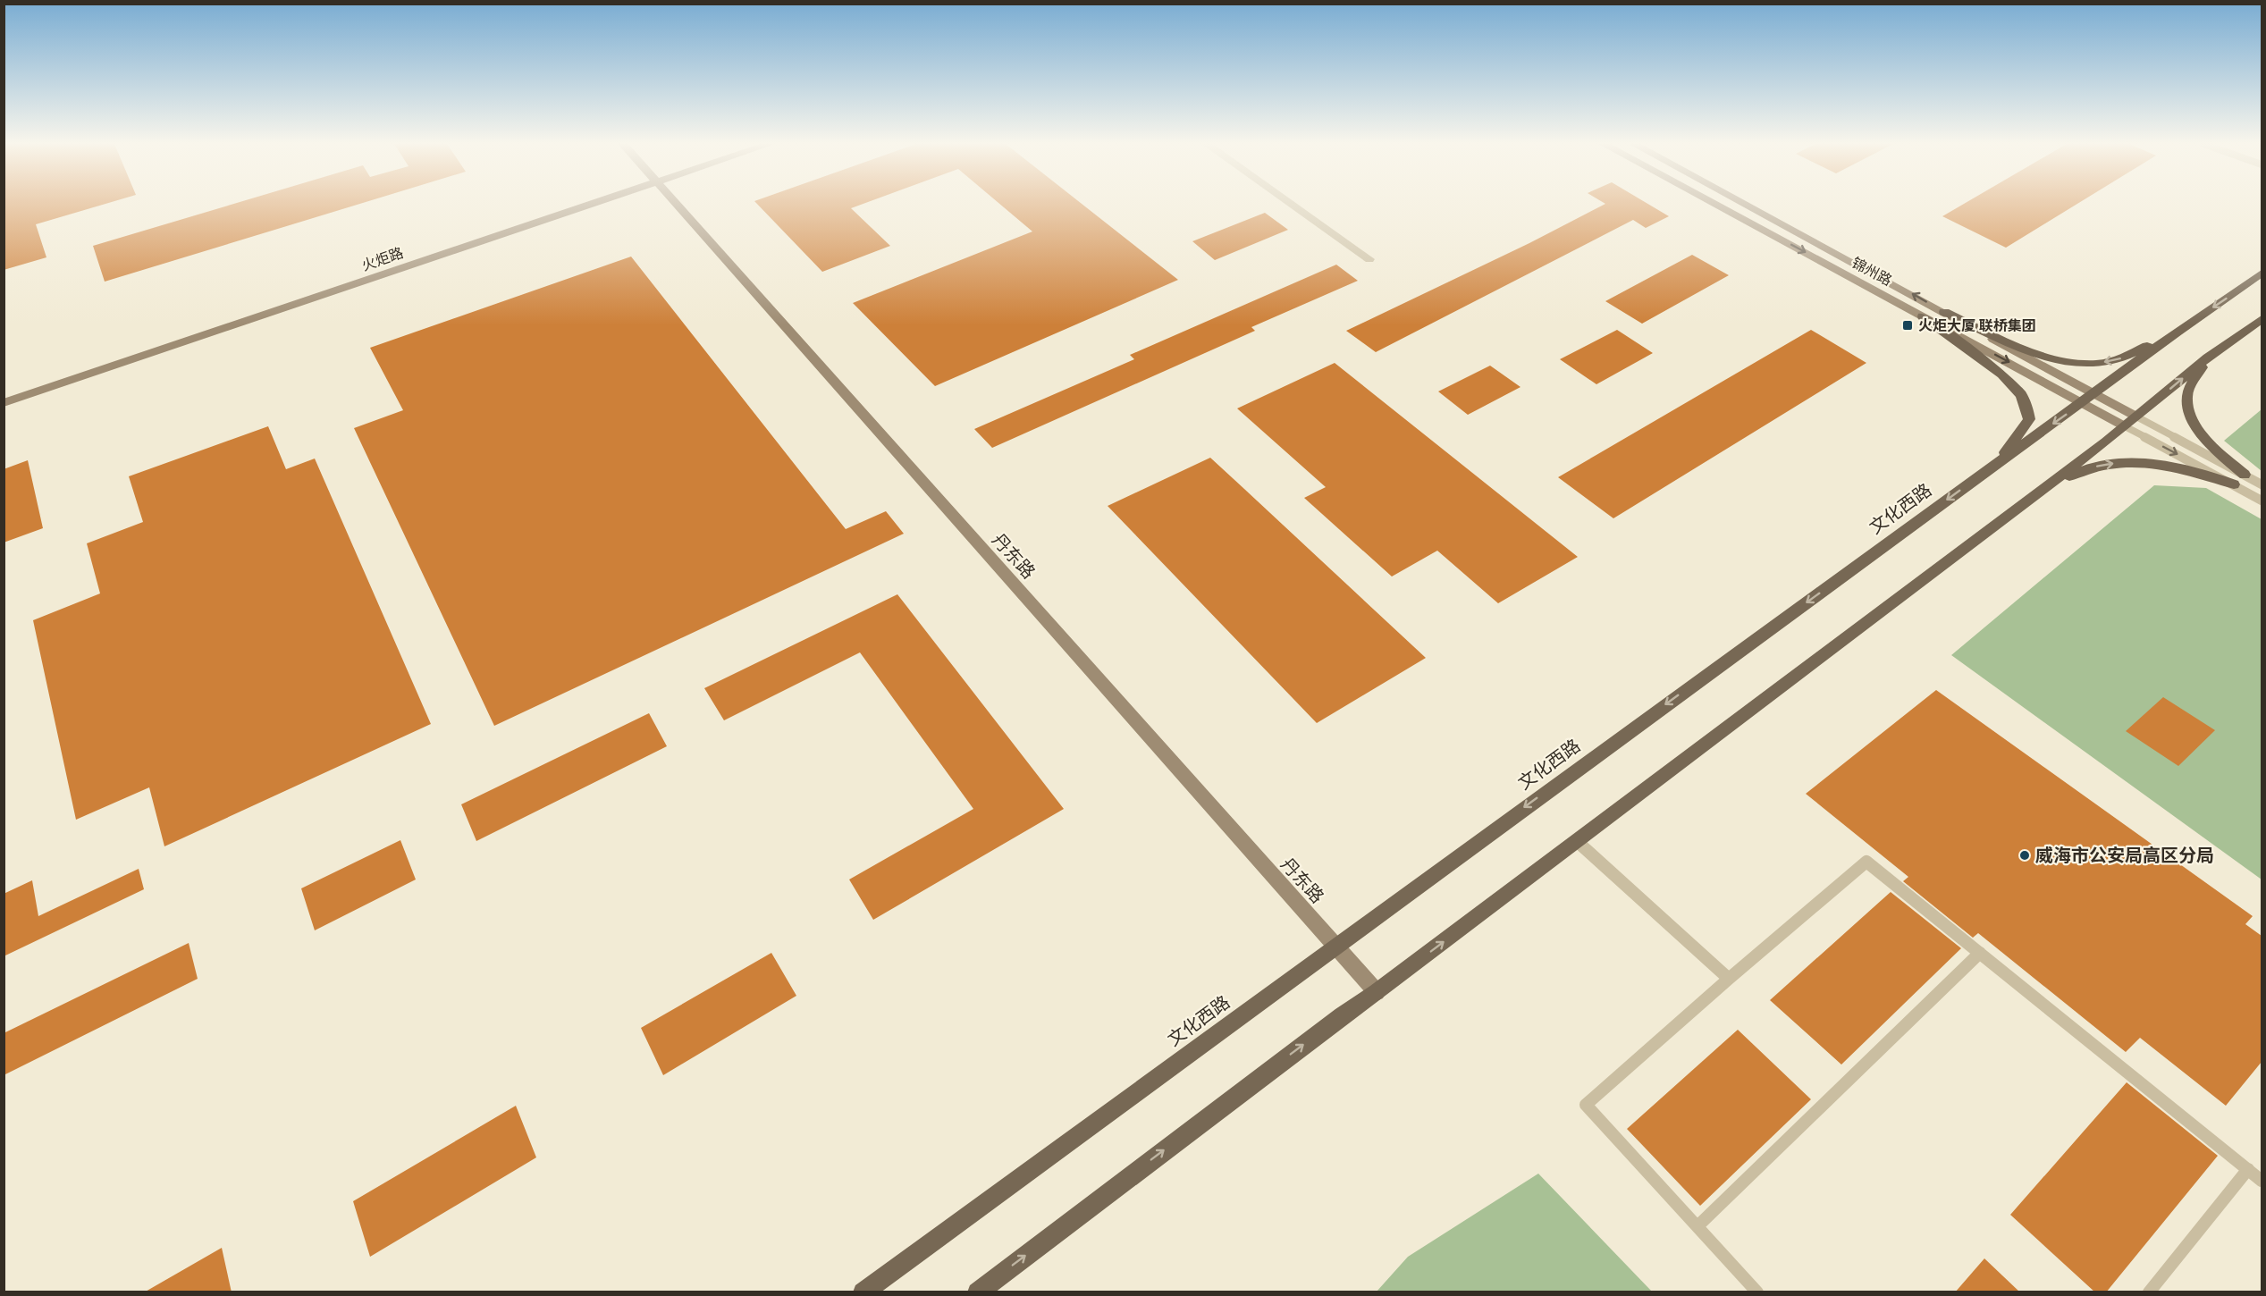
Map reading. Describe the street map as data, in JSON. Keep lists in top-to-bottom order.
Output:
{
  "streets": {
    "main road": [
      "火炬路",
      "锦州路",
      "文化西路",
      "丹东路"
    ]
  },
  "crossings": [
    ["锦州路", "文化西路"],
    ["文化西路", "丹东路"]
  ],
  "places": {
    "transit": ["火炬大厦 联桥集团"],
    "other": ["威海市公安局高区分局"]
  }
}
